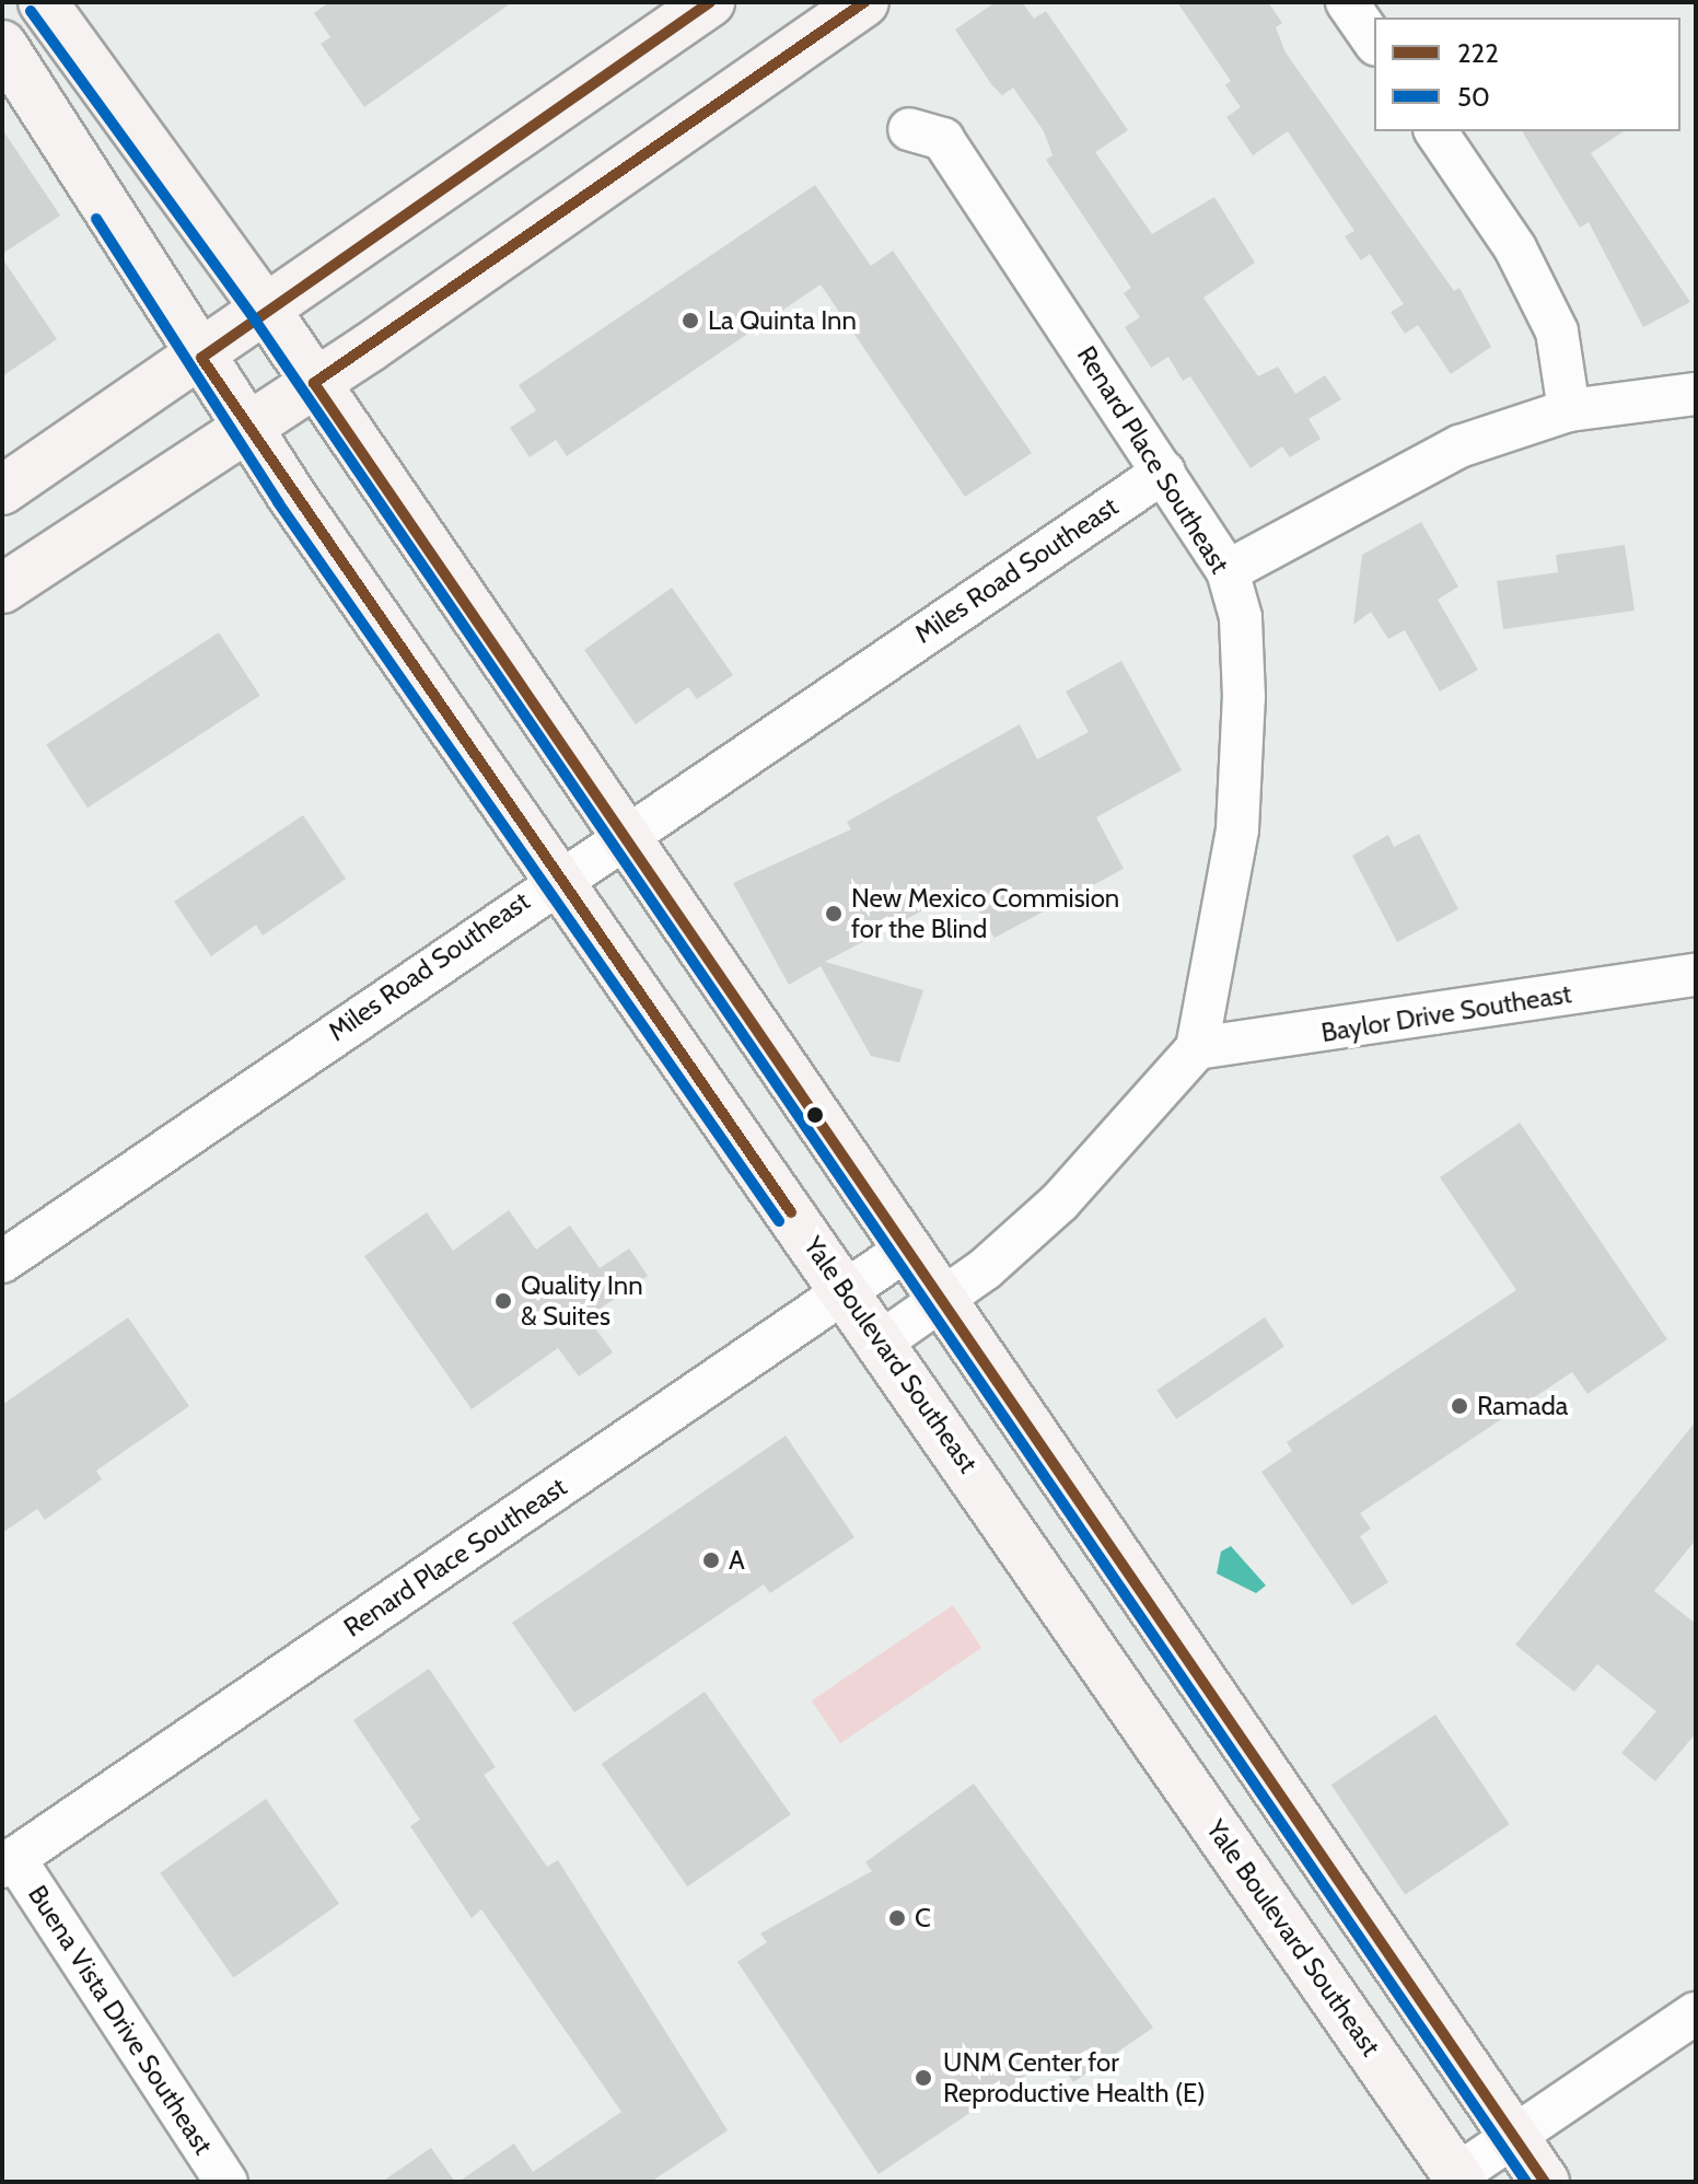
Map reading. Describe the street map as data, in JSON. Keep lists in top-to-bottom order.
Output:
{
  "streets": {
    "main road": ["Yale Boulevard Southeast"],
    "street": [
      "Renard Place Southeast",
      "Miles Road Southeast",
      "Baylor Drive Southeast",
      "Buena Vista Drive Southeast"
    ]
  },
  "crossings": [
    ["Renard Place Southeast", "Miles Road Southeast"],
    ["Renard Place Southeast", "Baylor Drive Southeast"],
    ["Renard Place Southeast", "Yale Boulevard Southeast"],
    ["Renard Place Southeast", "Buena Vista Drive Southeast"],
    ["Miles Road Southeast", "Yale Boulevard Southeast"]
  ],
  "places": [
    "La Quinta Inn",
    "New Mexico Commision for the Blind",
    "Quality Inn & Suites",
    "Ramada",
    "A",
    "C",
    "UNM Center for Reproductive Health (E)"
  ],
  "lines": ["transit line 222", "transit line 50"],
  "legend": ["222", "50"]
}
